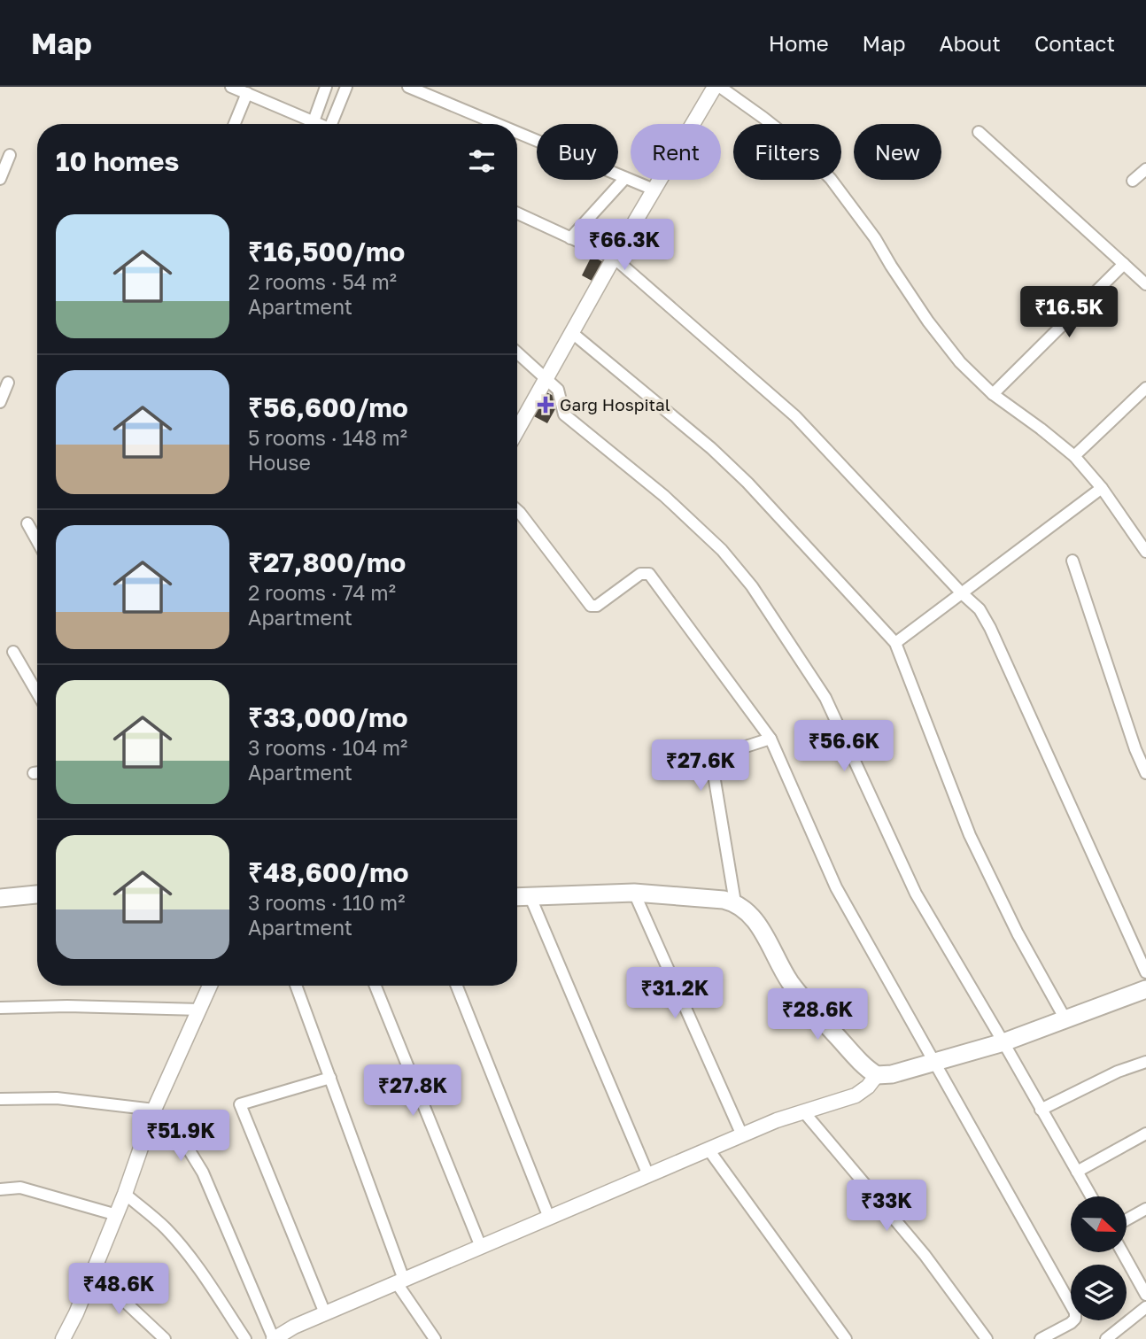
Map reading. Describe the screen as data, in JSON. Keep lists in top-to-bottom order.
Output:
{
  "places": {
    "health": ["Garg Hospital"]
  },
  "north": "right",
  "page": {
    "header": "Map",
    "nav": [
      "Home",
      "Map",
      "About",
      "Contact"
    ],
    "chip": [
      "Buy",
      "Rent",
      "Filters",
      "New"
    ],
    "heading": "10 homes",
    "list": [
      {
        "name": "₹16,500/mo",
        "note": "2 rooms · 54 m² · Apartment"
      },
      {
        "name": "₹56,600/mo",
        "note": "5 rooms · 148 m² · House"
      },
      {
        "name": "₹27,800/mo",
        "note": "2 rooms · 74 m² · Apartment"
      },
      {
        "name": "₹33,000/mo",
        "note": "3 rooms · 104 m² · Apartment"
      },
      {
        "name": "₹48,600/mo",
        "note": "3 rooms · 110 m² · Apartment"
      }
    ],
    "price": [
      "₹66.3K",
      "₹16.5K",
      "₹56.6K",
      "₹27.6K",
      "₹31.2K",
      "₹28.6K",
      "₹27.8K",
      "₹51.9K",
      "₹33K",
      "₹48.6K"
    ]
  }
}
